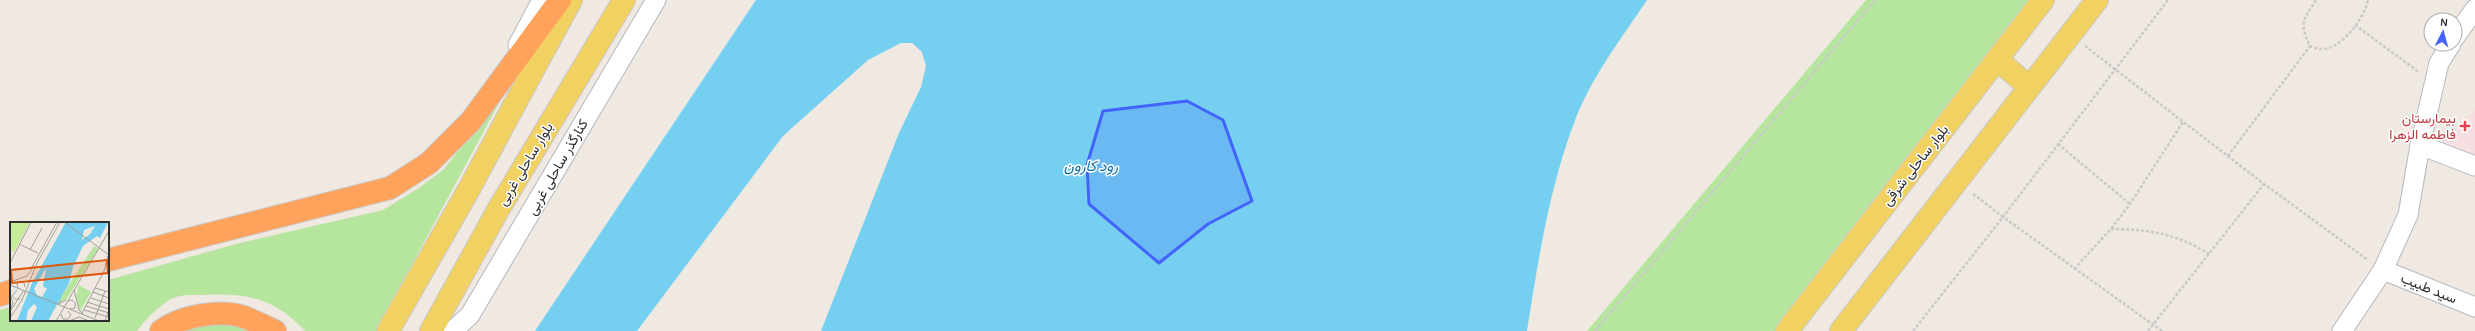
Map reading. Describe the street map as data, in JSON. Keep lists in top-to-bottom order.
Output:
{
  "streets": {
    "main road": ["بلوار ساحلی غربی", "بلوار ساحلی شرقی"],
    "street": ["کنارگذر ساحلی غربی", "سید طبیب"]
  },
  "water": ["رود کارون"],
  "places": {
    "health": ["بیمارستان فاطمه الزهرا"]
  },
  "north": "top"
}
